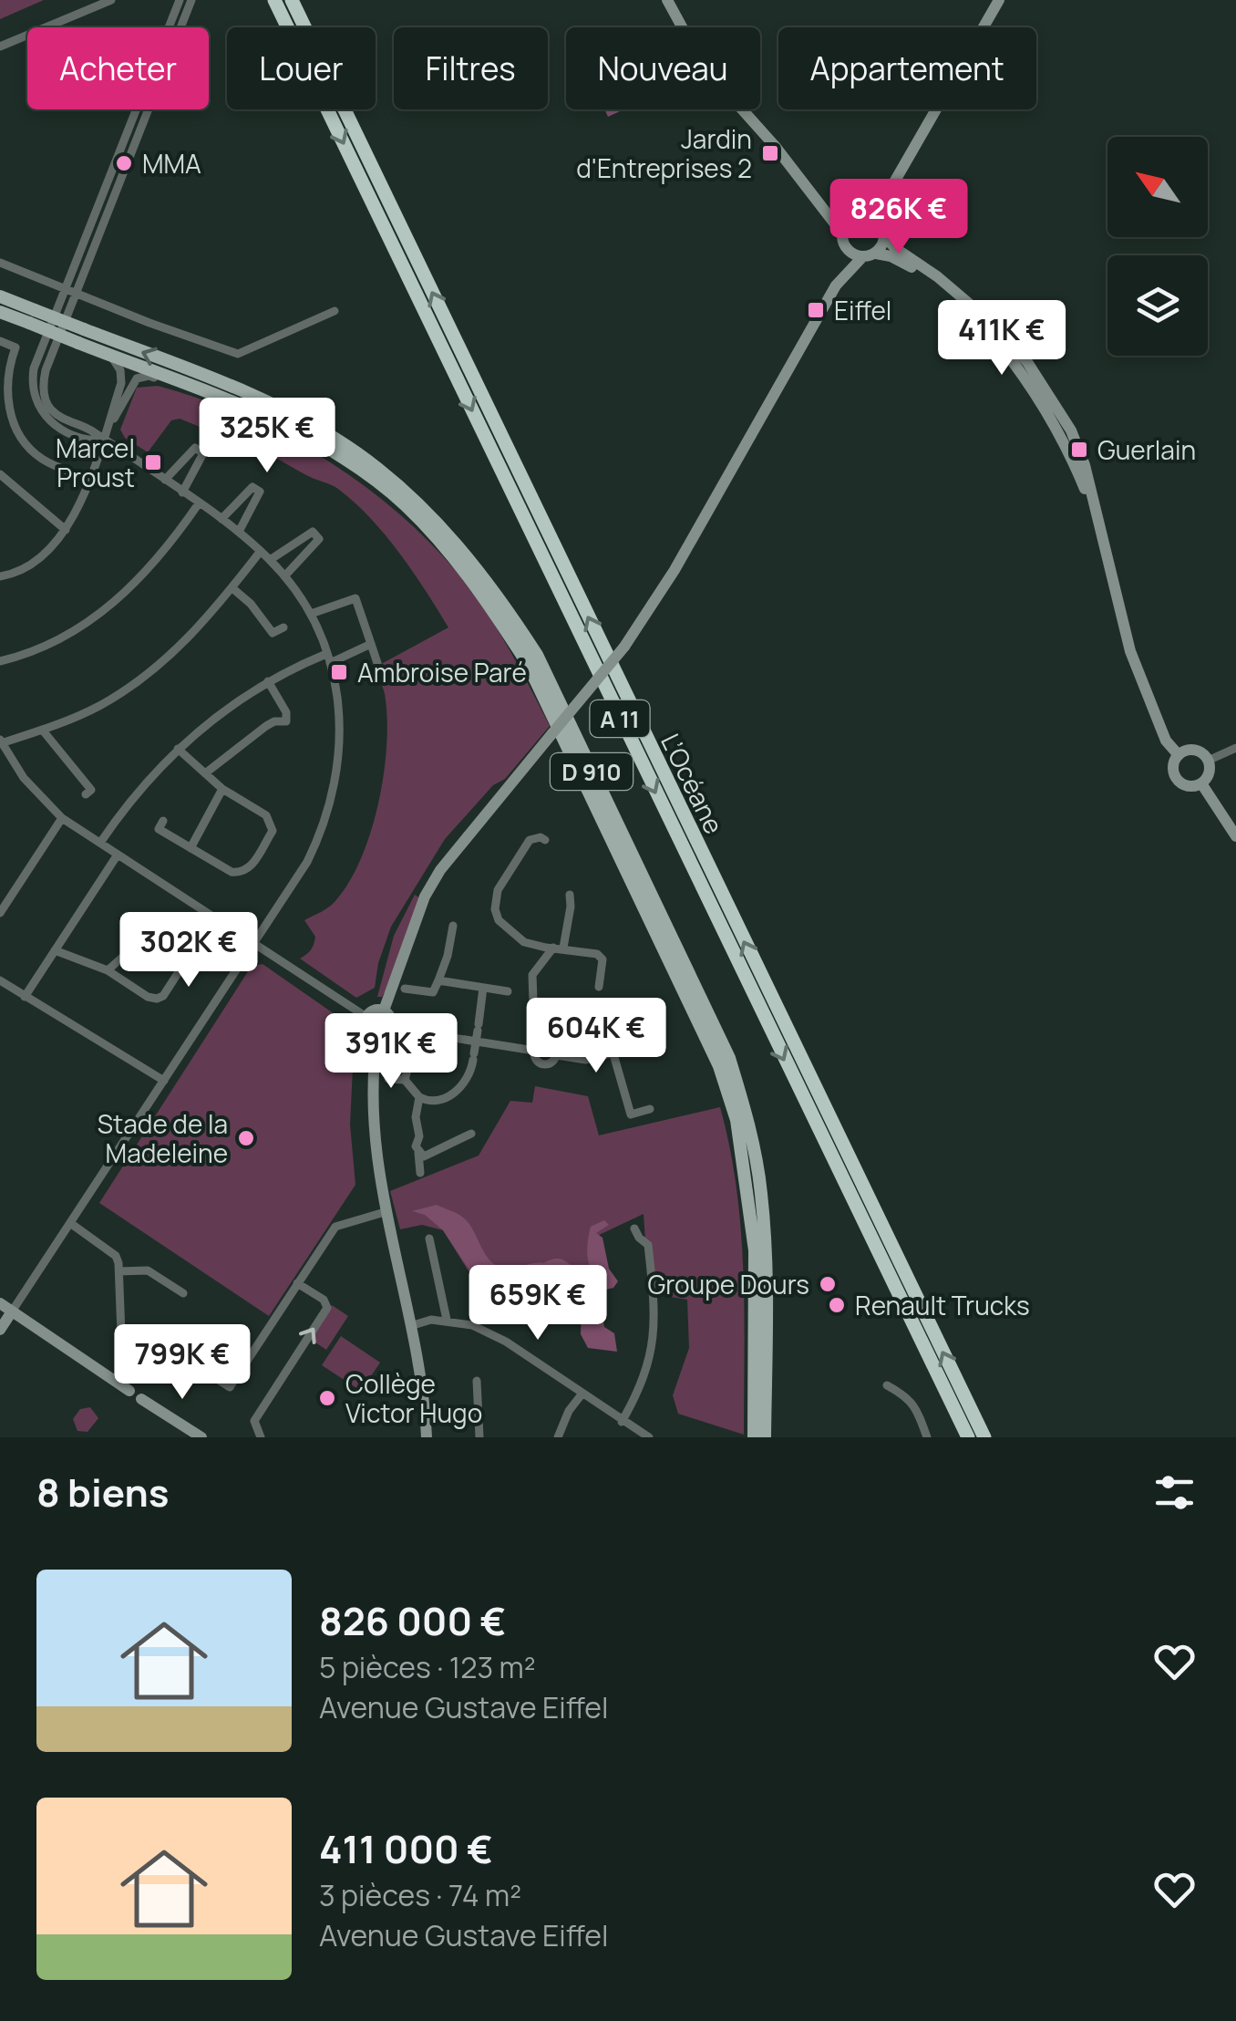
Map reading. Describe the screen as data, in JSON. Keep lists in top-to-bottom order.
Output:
{
  "streets": {
    "highway": ["A 11", "L’Océane"],
    "main road": ["D 910"]
  },
  "places": {
    "transit": [
      "Jardin d'Entreprises 2",
      "Eiffel",
      "Guerlain",
      "Marcel Proust",
      "Ambroise Paré"
    ],
    "other": [
      "MMA",
      "Stade de la Madeleine",
      "Groupe Dours",
      "Renault Trucks",
      "Collège Victor Hugo"
    ]
  },
  "north": "top left",
  "page": {
    "chip": [
      "Acheter",
      "Louer",
      "Filtres",
      "Nouveau",
      "Appartement"
    ],
    "price": [
      "826K €",
      "411K €",
      "325K €",
      "302K €",
      "604K €",
      "391K €",
      "659K €",
      "799K €"
    ],
    "heading": "8 biens",
    "list": [
      {
        "name": "826 000 €",
        "note": "5 pièces · 123 m² · Avenue Gustave Eiffel"
      },
      {
        "name": "411 000 €",
        "note": "3 pièces · 74 m² · Avenue Gustave Eiffel"
      }
    ]
  }
}
